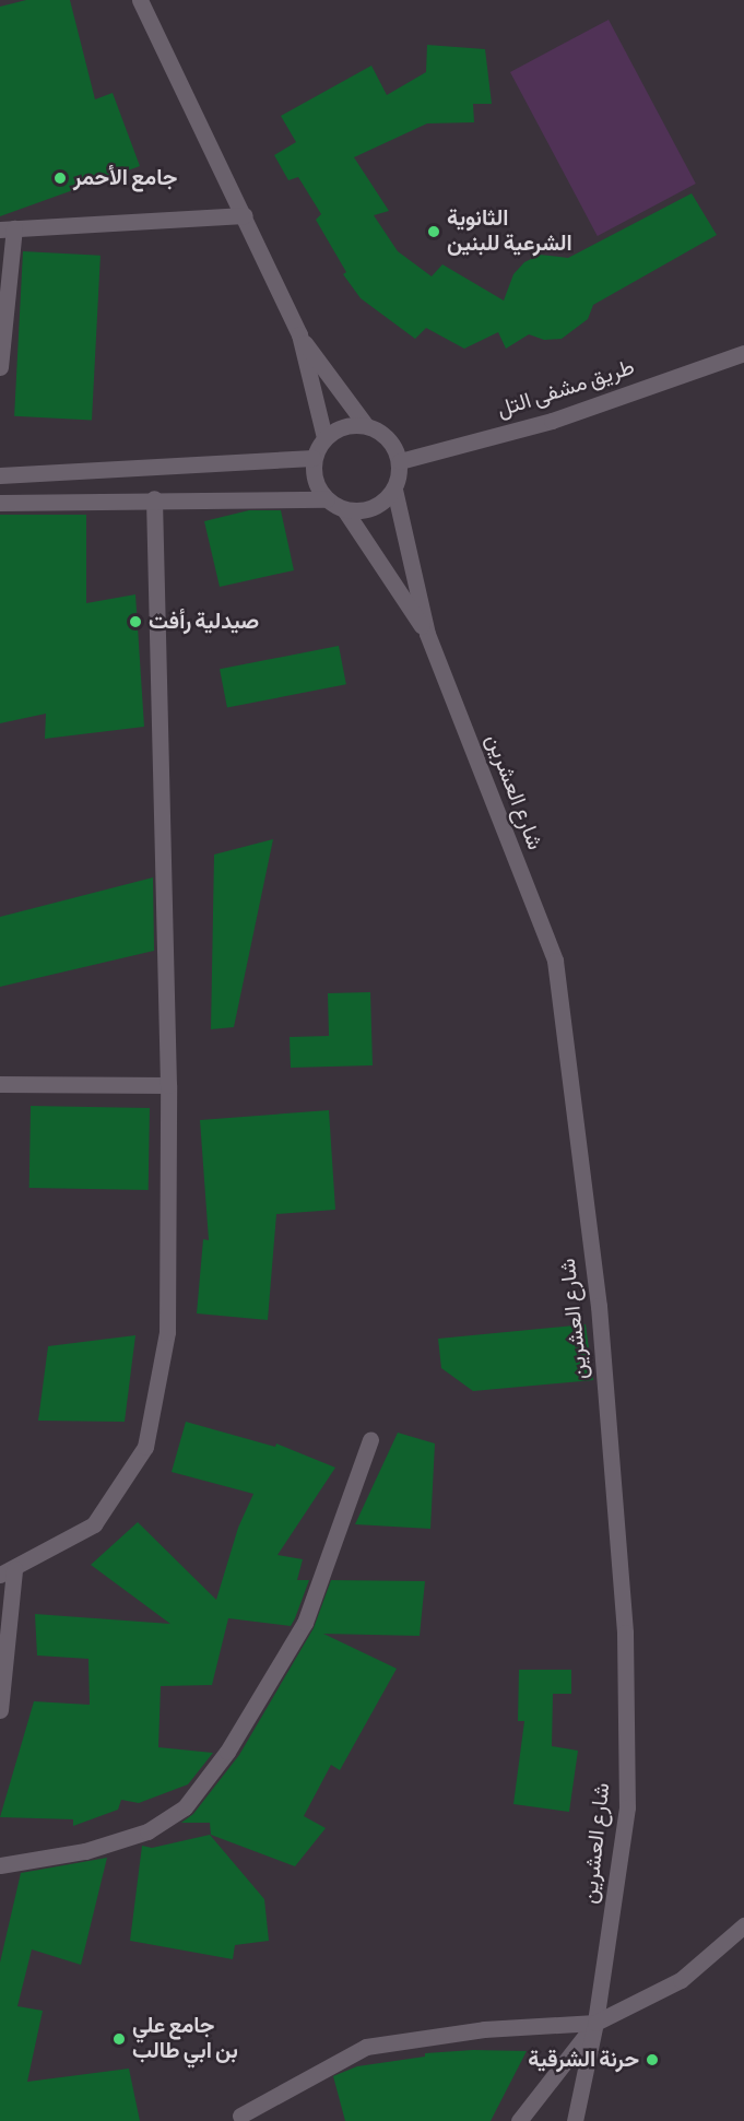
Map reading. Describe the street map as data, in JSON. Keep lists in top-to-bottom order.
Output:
{
  "streets": {
    "street": ["طريق مشفى التل", "شارع العشرين"]
  },
  "places": [
    "جامع الأحمر",
    "الثانوية الشرعية للبنين",
    "صيدلية رأفت",
    "جامع علي بن ابي طالب",
    "حرنة الشرقية"
  ]
}
